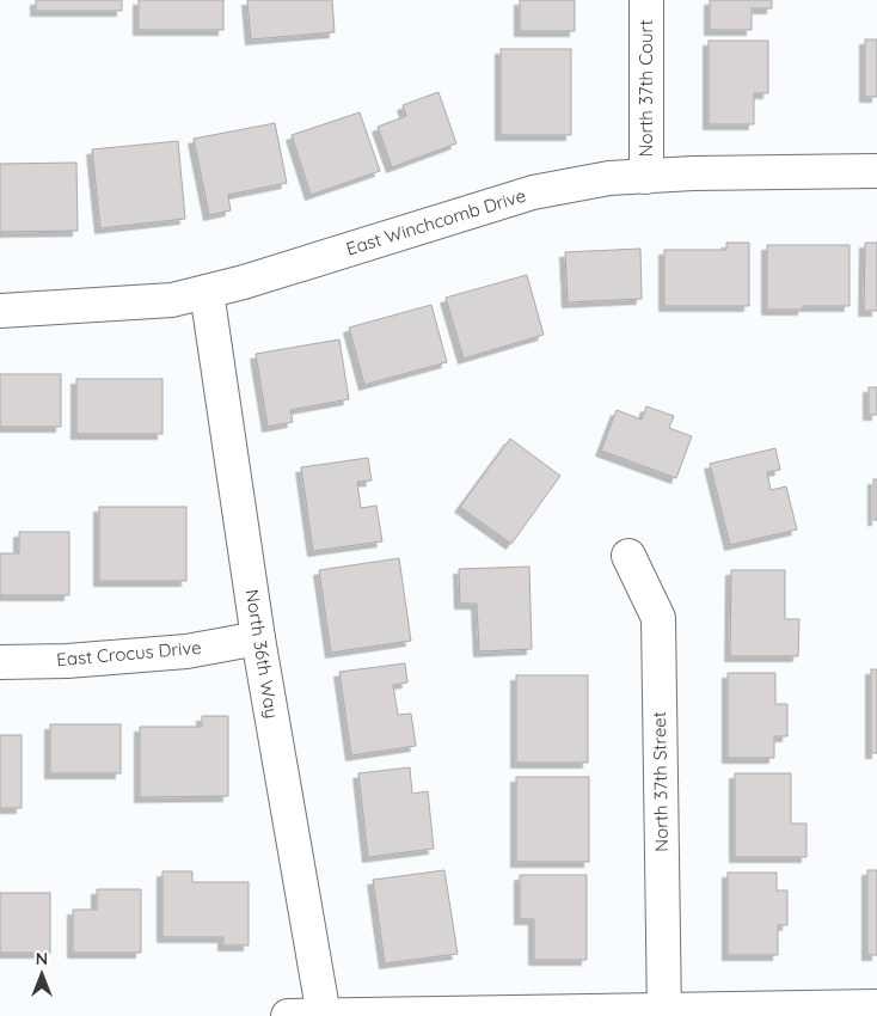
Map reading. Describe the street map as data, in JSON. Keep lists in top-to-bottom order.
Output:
{
  "streets": {
    "street": [
      "North 37th Court",
      "East Winchcomb Drive",
      "East Crocus Drive",
      "North 36th Way",
      "North 37th Street"
    ]
  },
  "crossings": [
    ["North 37th Court", "East Winchcomb Drive"],
    ["East Winchcomb Drive", "North 36th Way"],
    ["East Crocus Drive", "North 36th Way"]
  ],
  "north": "top"
}
